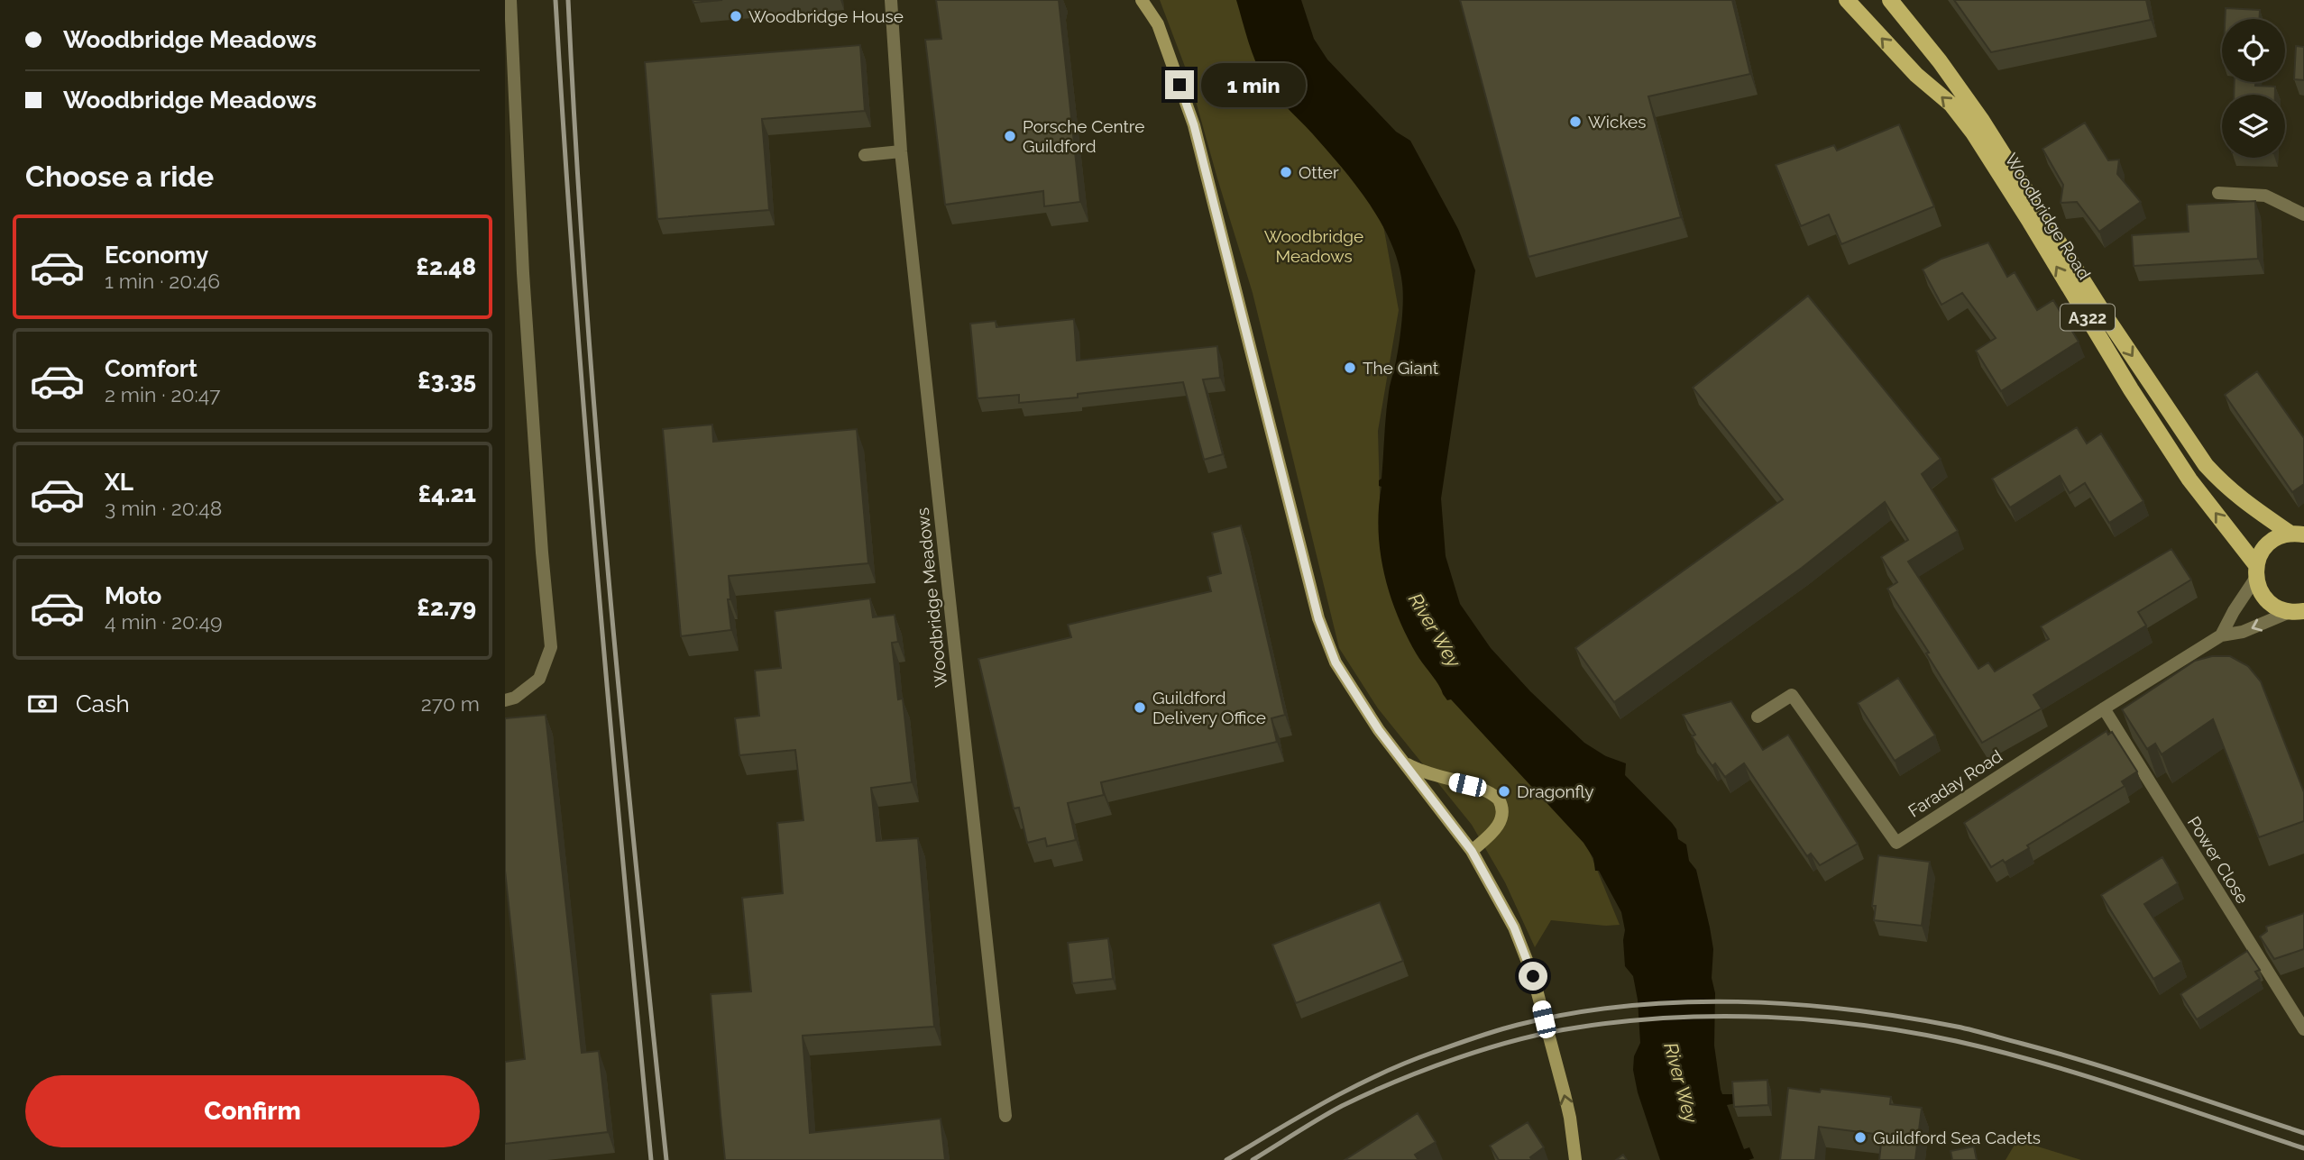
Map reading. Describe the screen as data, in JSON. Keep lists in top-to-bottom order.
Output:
{
  "streets": {
    "main road": ["Woodbridge Road", "A322"],
    "street": ["Woodbridge Meadows", "Faraday Road", "Power Close"]
  },
  "crossings": [
    ["Woodbridge Road", "Faraday Road"],
    ["Faraday Road", "Power Close"]
  ],
  "water": ["River Wey"],
  "parks": ["Woodbridge Meadows"],
  "places": [
    "Woodbridge House",
    "Wickes",
    "Porsche Centre Guildford",
    "Otter",
    "The Giant",
    "Guildford Delivery Office",
    "Dragonfly",
    "Guildford Sea Cadets"
  ],
  "page": {
    "banner": ["Woodbridge Meadows", "Woodbridge Meadows"],
    "bubble": "1 min",
    "heading": "Choose a ride",
    "list": [
      {
        "name": "Economy",
        "note": "1 min · 20:46",
        "value": "£2.48"
      },
      {
        "name": "Comfort",
        "note": "2 min · 20:47",
        "value": "£3.35"
      },
      {
        "name": "XL",
        "note": "3 min · 20:48",
        "value": "£4.21"
      },
      {
        "name": "Moto",
        "note": "4 min · 20:49",
        "value": "£2.79"
      }
    ],
    "pay": ["Cash", "270 m"],
    "buttons": "Confirm"
  }
}
